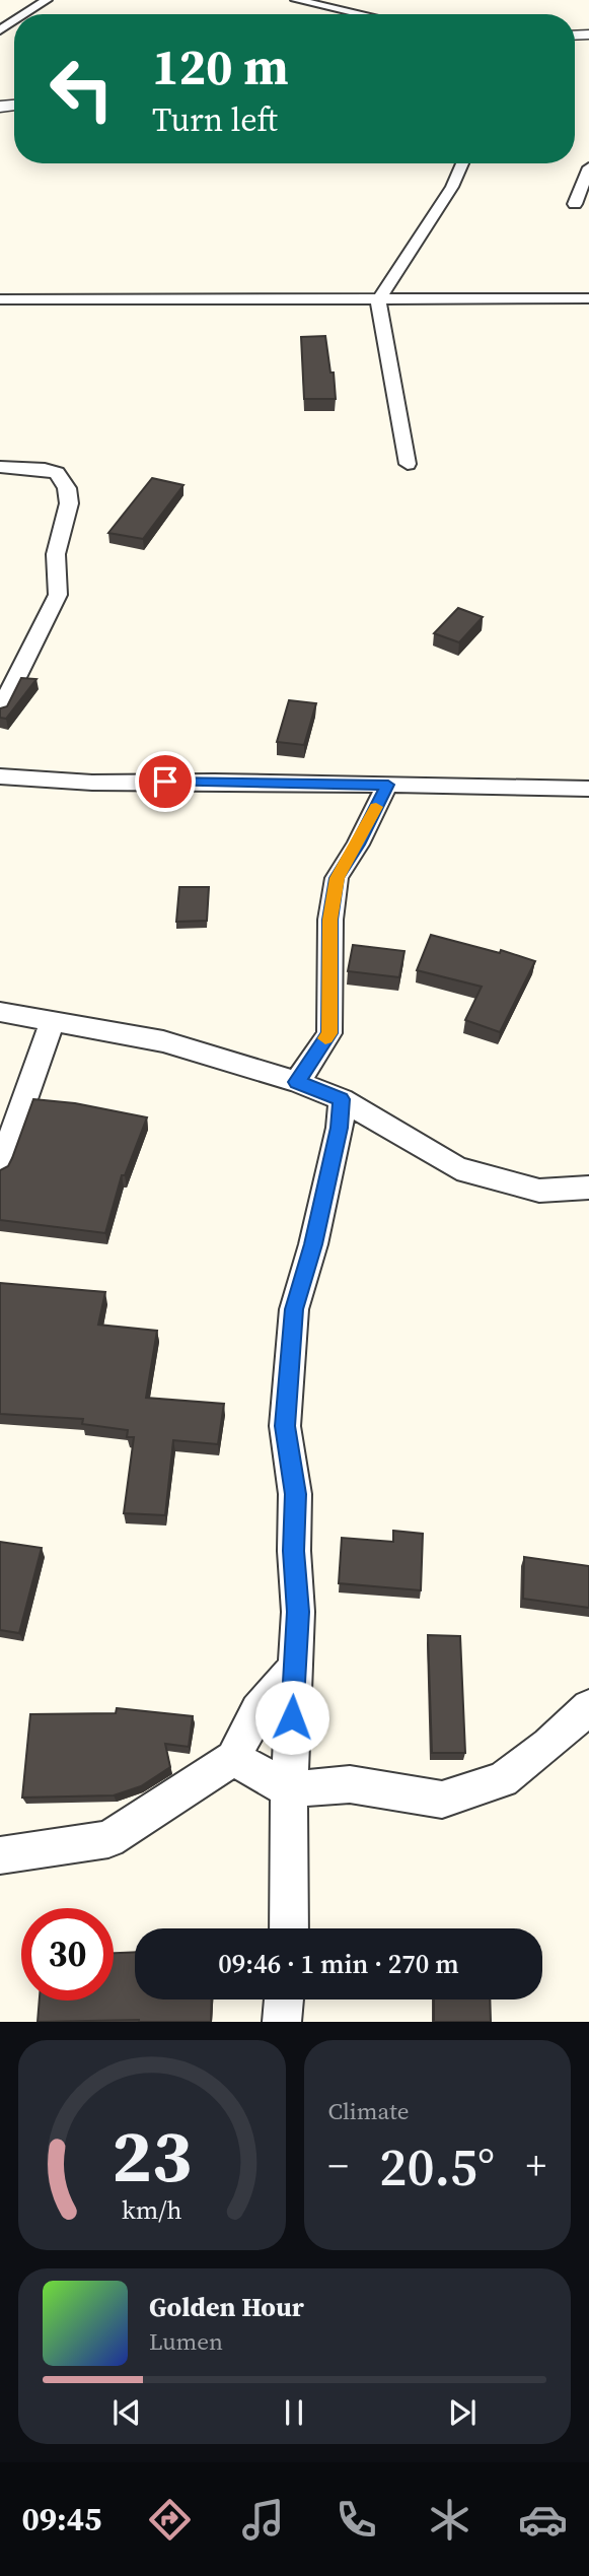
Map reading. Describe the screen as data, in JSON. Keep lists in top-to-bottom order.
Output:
{
  "page": {
    "turn": ["120 m", "Turn left"],
    "limit": "30",
    "trip": "09:46 · 1 min · 270 m",
    "tile": "Climate",
    "heat": ["−", "20.5°", "+"],
    "song": ["Golden Hour", "Lumen"],
    "tabs": "09:45",
    "gauge": ["23", "km/h"]
  }
}
